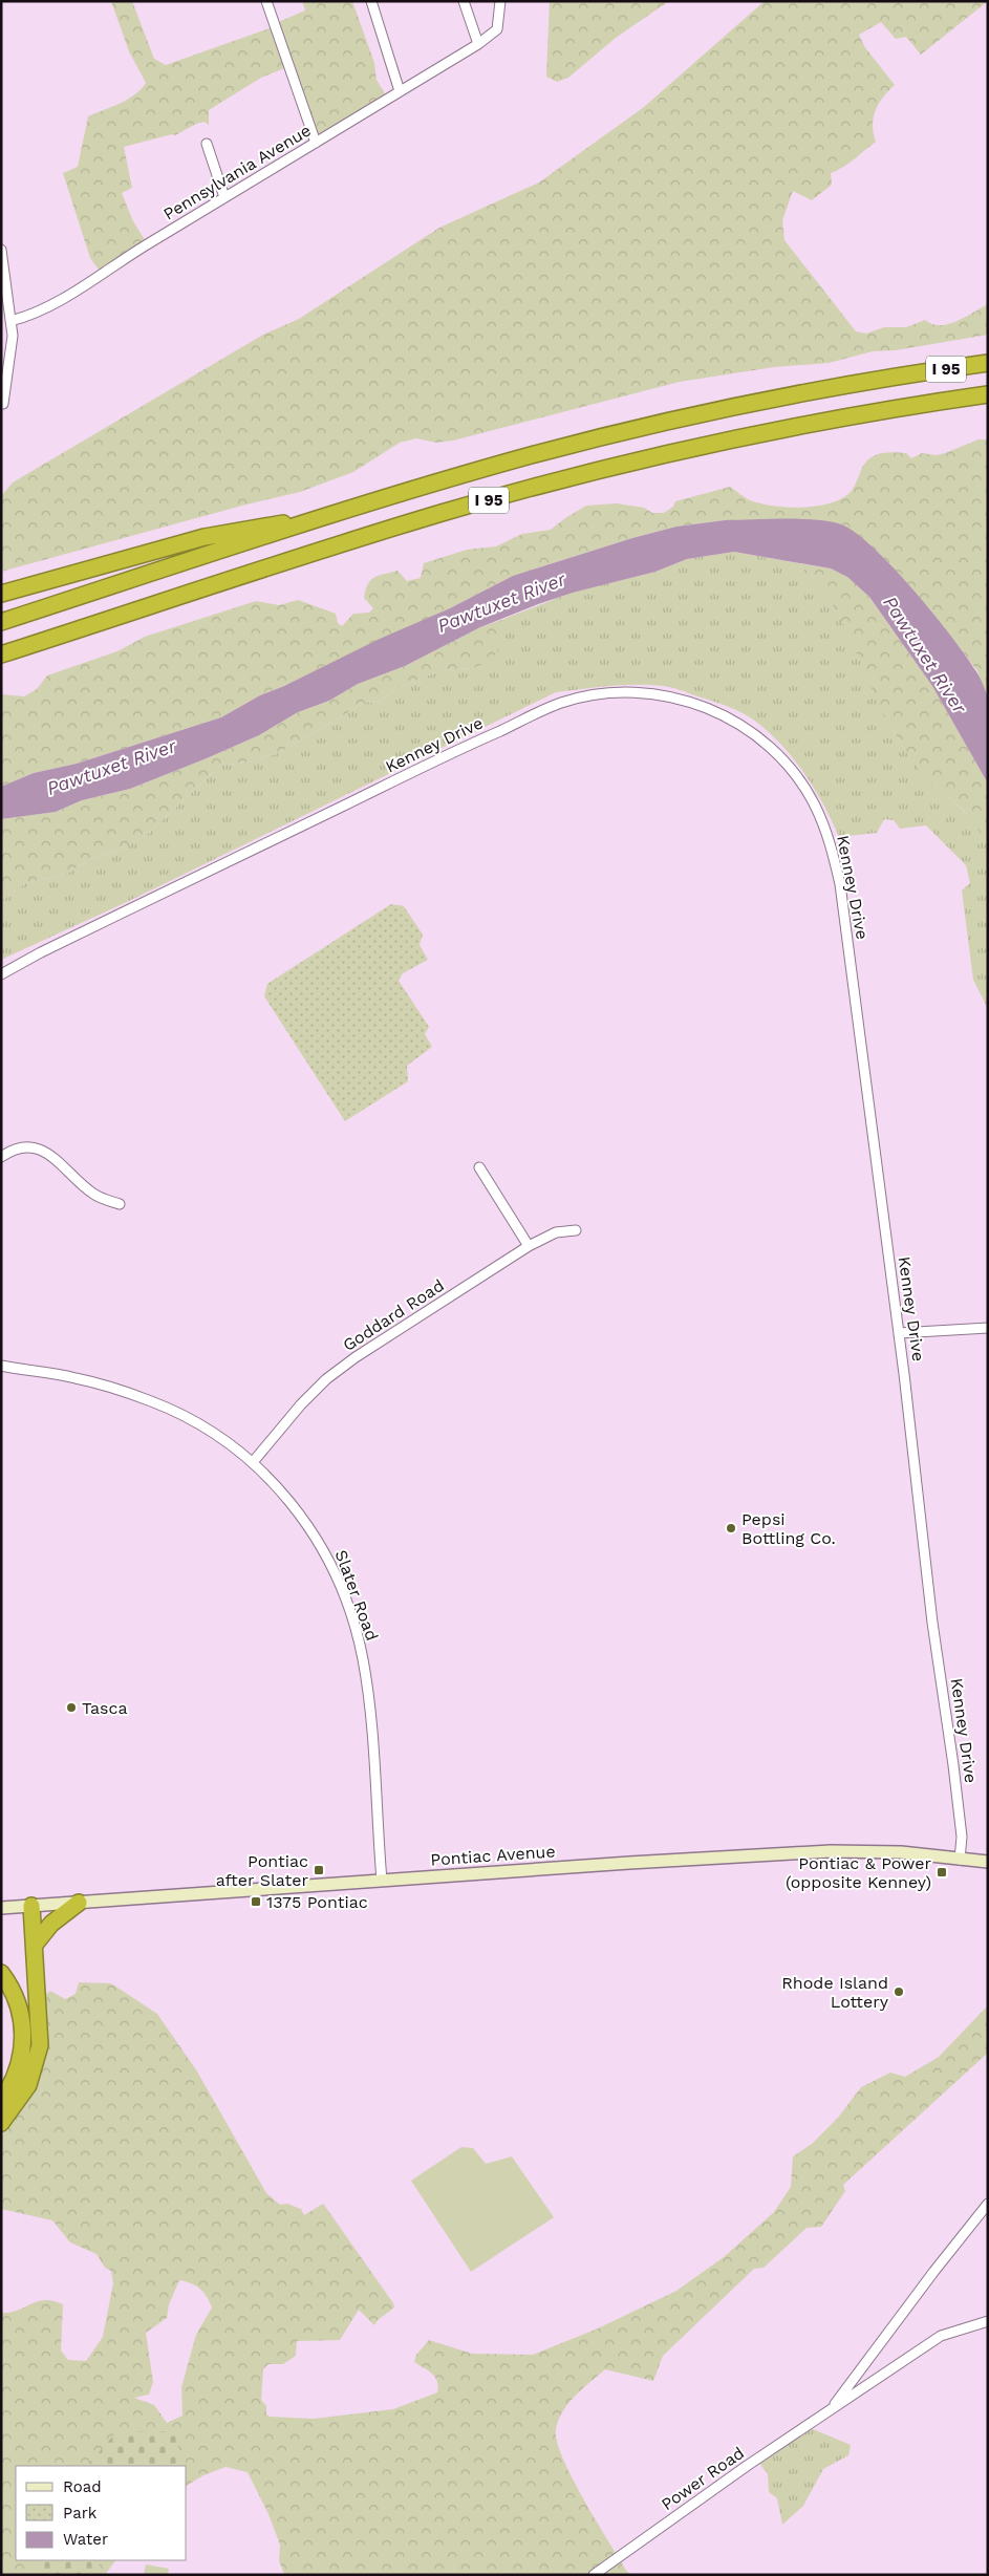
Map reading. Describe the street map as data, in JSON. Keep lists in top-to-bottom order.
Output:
{
  "streets": {
    "highway": ["I 95"],
    "main road": ["Pontiac Avenue"],
    "street": [
      "Pennsylvania Avenue",
      "Kenney Drive",
      "Goddard Road",
      "Slater Road",
      "Power Road"
    ]
  },
  "crossings": [
    ["Kenney Drive", "Pontiac Avenue"],
    ["Goddard Road", "Slater Road"],
    ["Slater Road", "Pontiac Avenue"]
  ],
  "water": ["Pawtuxet River"],
  "places": {
    "other": ["Pepsi Bottling Co.", "Tasca", "Rhode Island Lottery"],
    "transit": ["Pontiac after Slater", "Pontiac & Power (opposite Kenney)", "1375 Pontiac"]
  },
  "legend": ["Road", "Park", "Water"]
}
